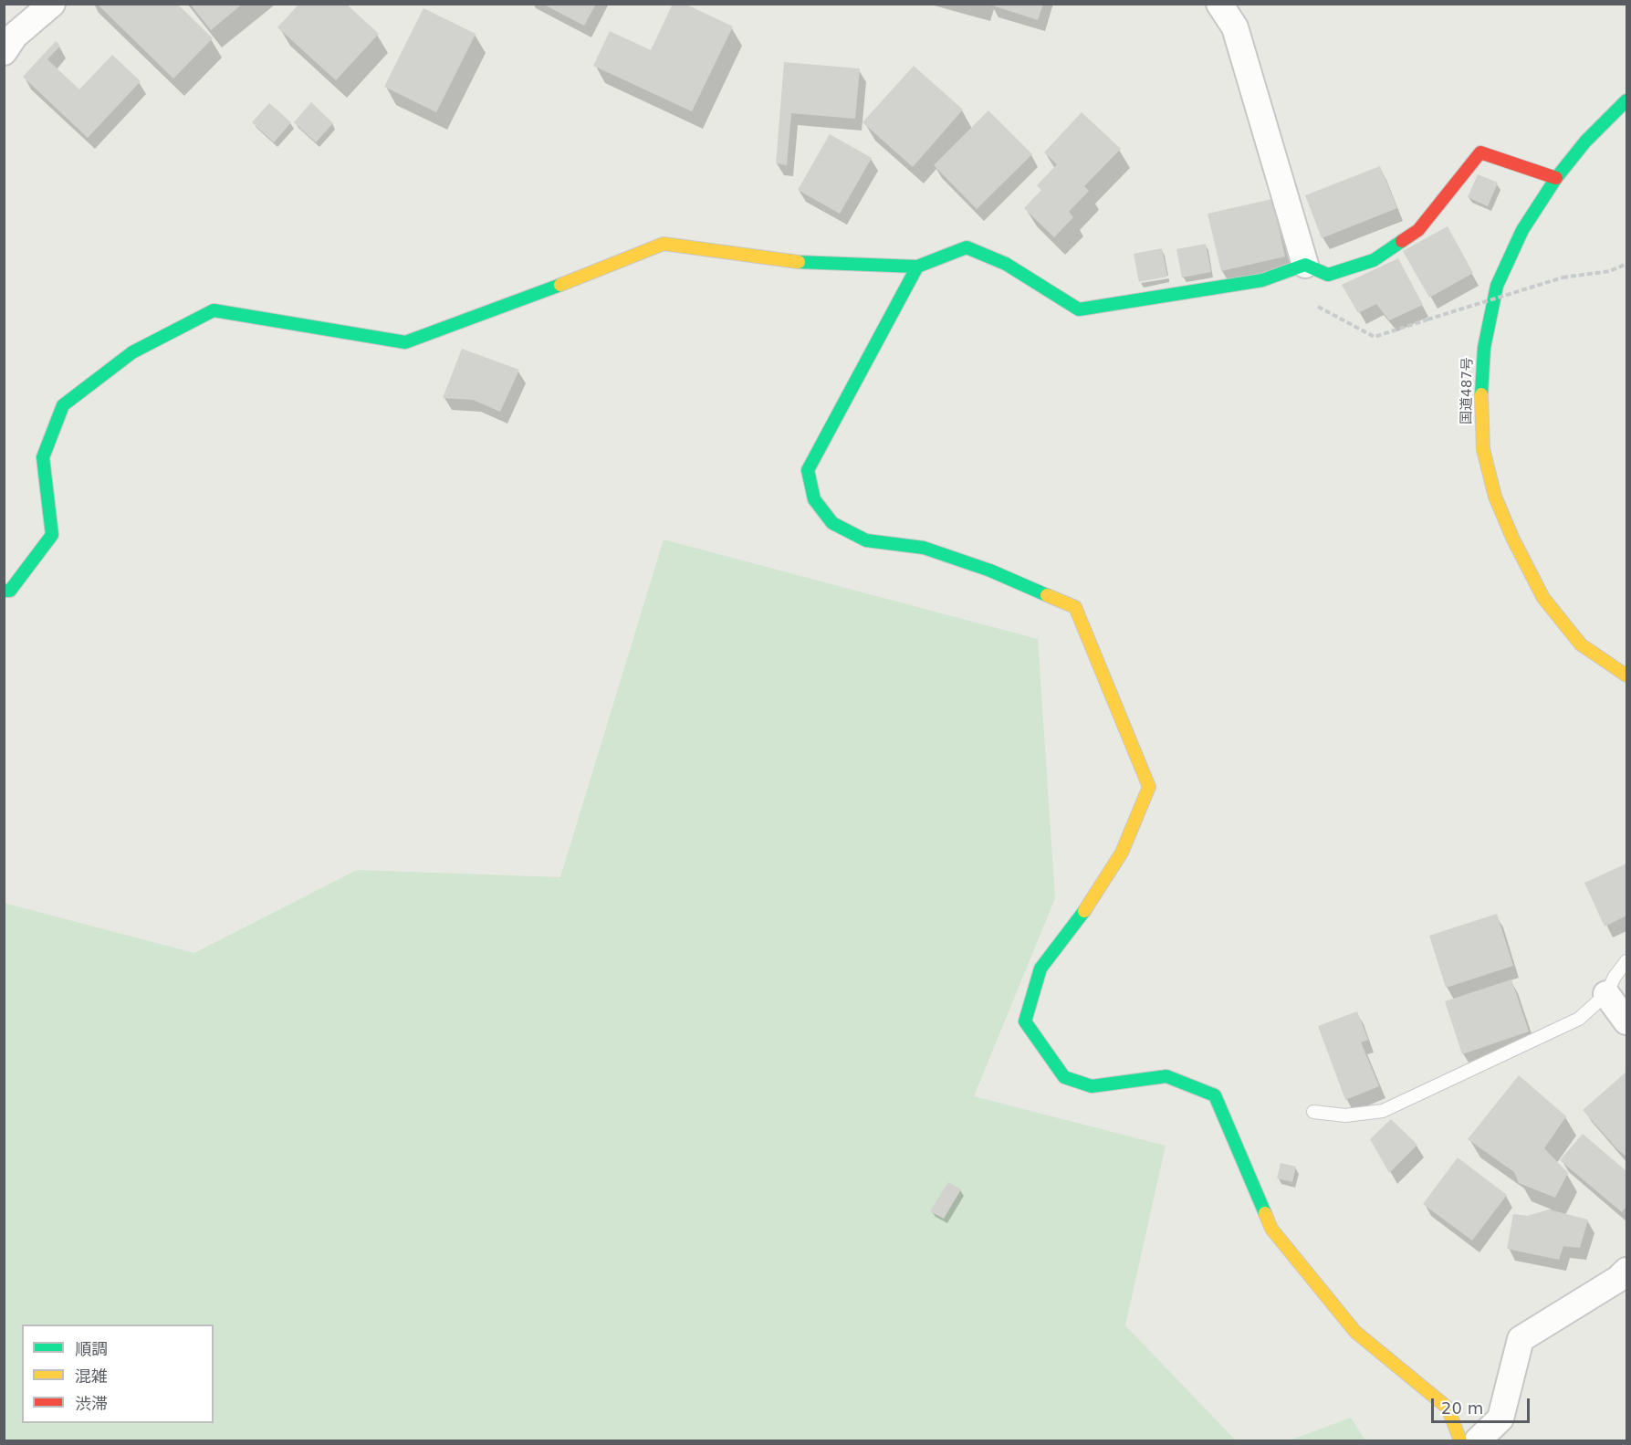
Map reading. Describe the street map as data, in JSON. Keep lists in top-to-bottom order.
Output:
{
  "streets": {
    "main road": ["国道487号"]
  },
  "legend": ["順調", "混雑", "渋滞"],
  "scale_bar": "20 m"
}
